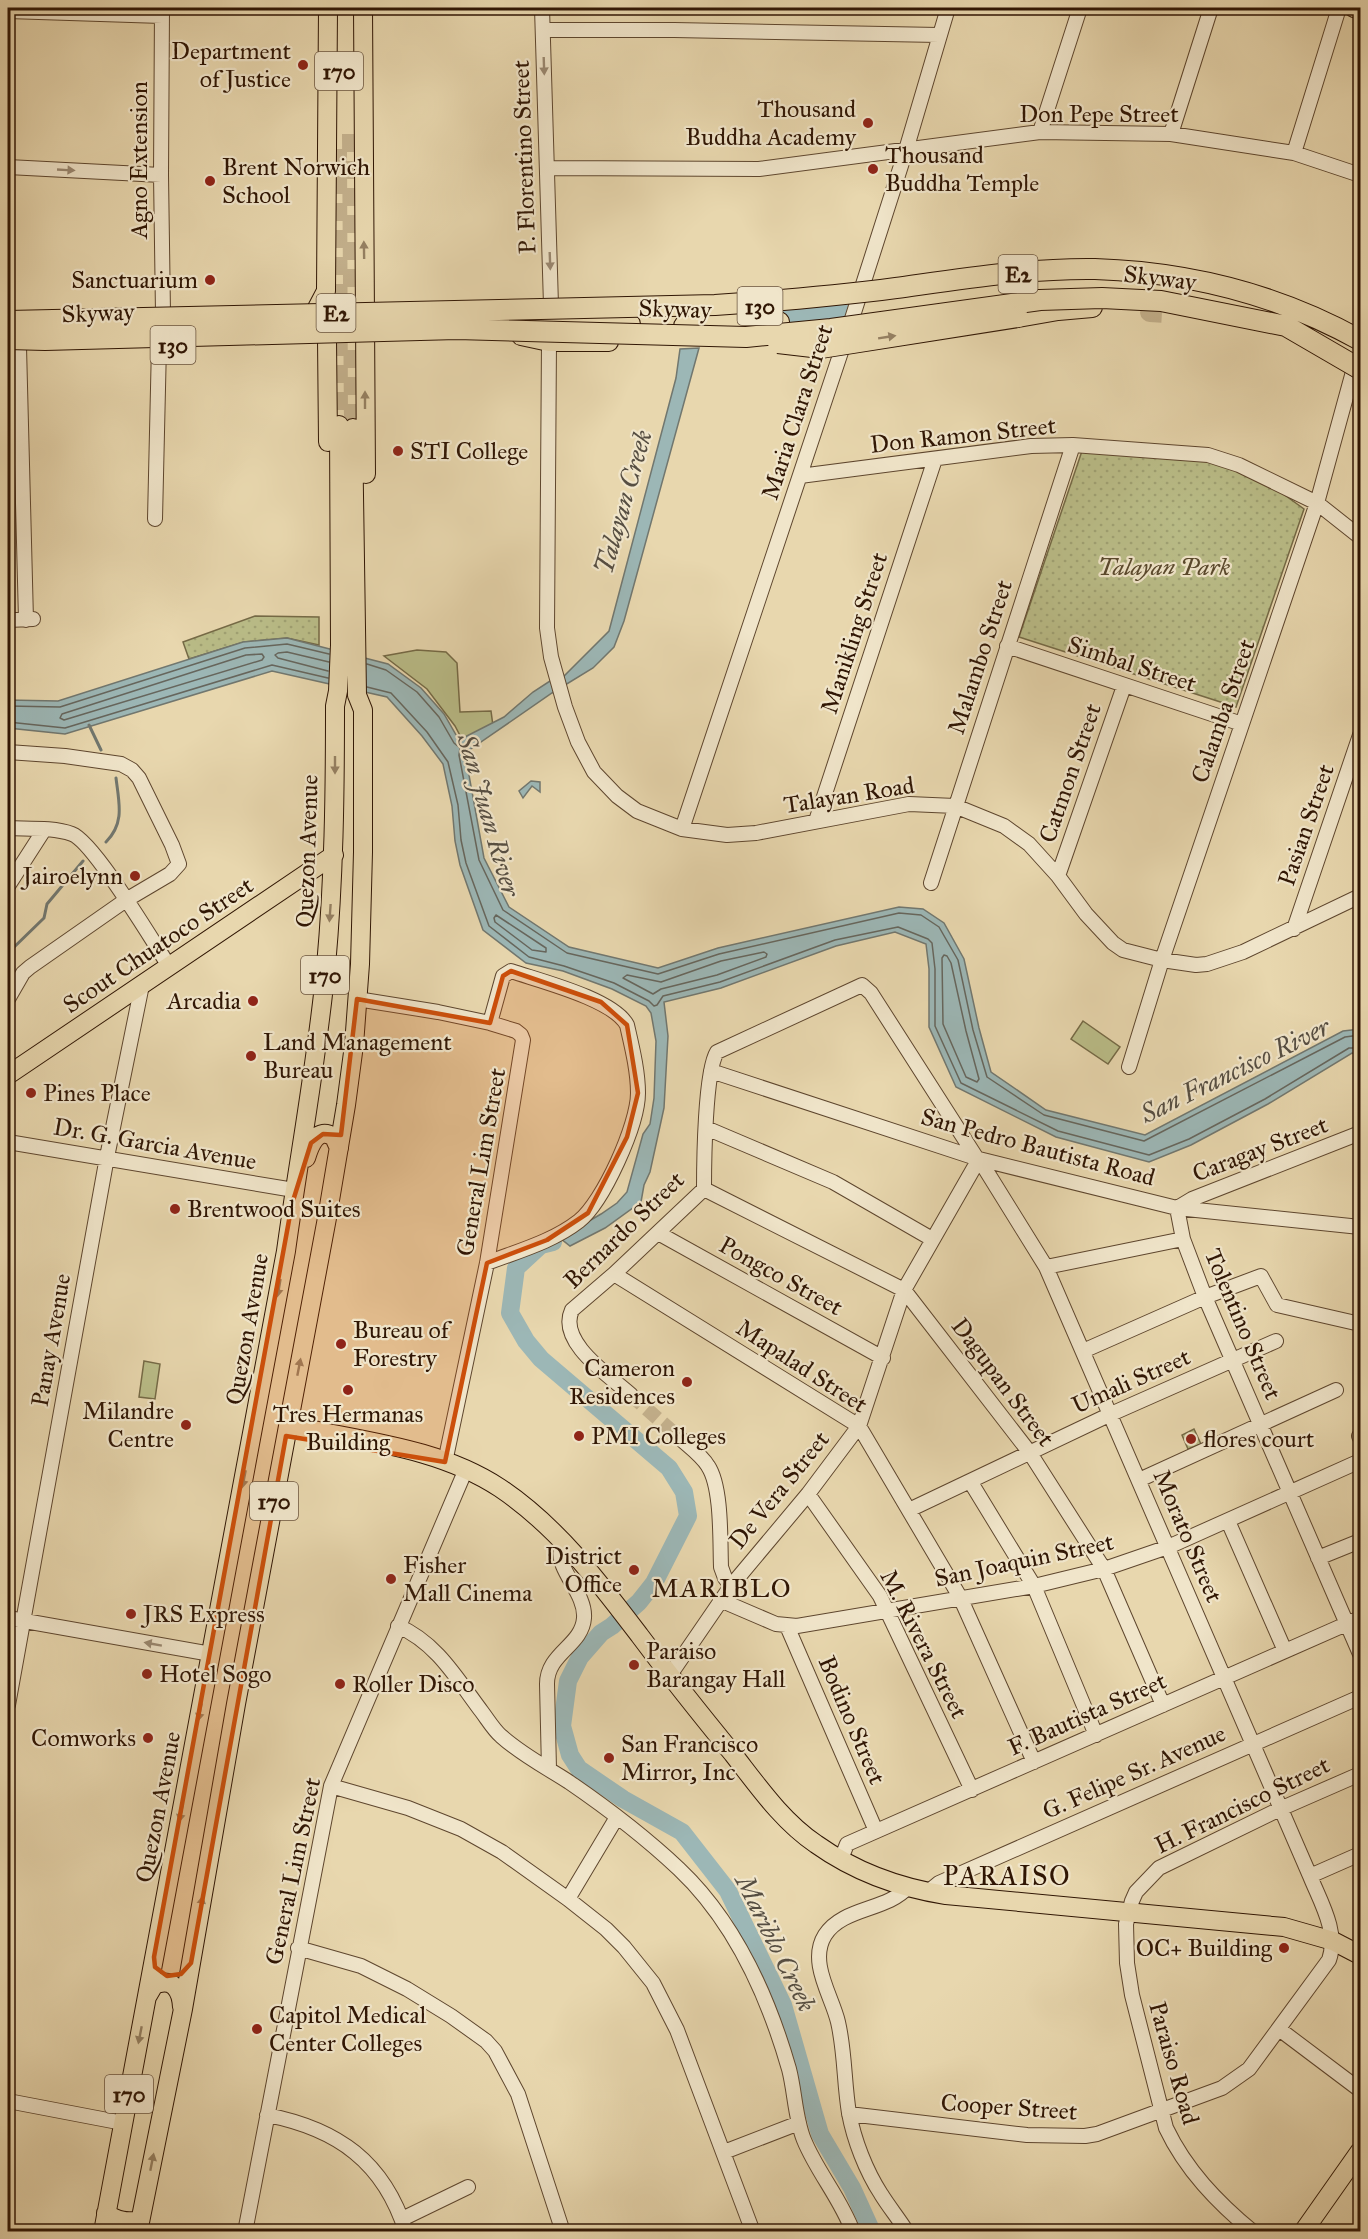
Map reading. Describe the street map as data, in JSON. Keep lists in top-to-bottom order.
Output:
{
  "streets": {
    "highway": ["E2", "Skyway"],
    "main road": [
      "170",
      "130",
      "Quezon Avenue",
      "Scout Chuatoco Street"
    ],
    "street": [
      "Don Pepe Street",
      "P. Florentino Street",
      "Agno Extension",
      "Maria Clara Street",
      "Don Ramon Street",
      "Manikling Street",
      "Malambo Street",
      "Simbal Street",
      "Calamba Street",
      "Catmon Street",
      "Talayan Road",
      "Pasian Street",
      "Dr. G. Garcia Avenue",
      "San Pedro Bautista Road",
      "Caragay Street",
      "General Lim Street",
      "Bernardo Street",
      "Pongco Street",
      "Tolentino Street",
      "Panay Avenue",
      "Mapalad Street",
      "Umali Street",
      "Dagupan Street",
      "De Vera Street",
      "Morato Street",
      "San Joaquin Street",
      "M. Rivera Street",
      "F. Bautista Street",
      "Bodino Street",
      "G. Felipe Sr. Avenue",
      "H. Francisco Street",
      "Paraiso Road",
      "Cooper Street"
    ]
  },
  "crossings": [
    ["170", "Quezon Avenue"],
    ["170", "General Lim Street"],
    ["Don Pepe Street", "P. Florentino Street"],
    ["Don Pepe Street", "Maria Clara Street"],
    ["P. Florentino Street", "130"],
    ["Agno Extension", "130"],
    ["Skyway", "130"],
    ["Skyway", "Calamba Street"],
    ["130", "Maria Clara Street"],
    ["130", "Calamba Street"],
    ["130", "Talayan Road"],
    ["Maria Clara Street", "Don Ramon Street"],
    ["Maria Clara Street", "Talayan Road"],
    ["Don Ramon Street", "Manikling Street"],
    ["Don Ramon Street", "Malambo Street"],
    ["Don Ramon Street", "Calamba Street"],
    ["Manikling Street", "Talayan Road"],
    ["Malambo Street", "Simbal Street"],
    ["Malambo Street", "Talayan Road"],
    ["Simbal Street", "Calamba Street"],
    ["Simbal Street", "Catmon Street"],
    ["Calamba Street", "Talayan Road"],
    ["Catmon Street", "Talayan Road"],
    ["Talayan Road", "Pasian Street"],
    ["Quezon Avenue", "Scout Chuatoco Street"],
    ["Quezon Avenue", "Dr. G. Garcia Avenue"],
    ["Scout Chuatoco Street", "Panay Avenue"],
    ["Dr. G. Garcia Avenue", "Panay Avenue"],
    ["San Pedro Bautista Road", "Caragay Street"],
    ["San Pedro Bautista Road", "Bernardo Street"],
    ["San Pedro Bautista Road", "Tolentino Street"],
    ["San Pedro Bautista Road", "De Vera Street"],
    ["San Pedro Bautista Road", "Morato Street"],
    ["Caragay Street", "Tolentino Street"],
    ["Bernardo Street", "Pongco Street"],
    ["Bernardo Street", "Mapalad Street"],
    ["Bernardo Street", "Dagupan Street"],
    ["Bernardo Street", "Morato Street"],
    ["Pongco Street", "De Vera Street"],
    ["Tolentino Street", "Umali Street"],
    ["Tolentino Street", "San Joaquin Street"],
    ["Tolentino Street", "F. Bautista Street"],
    ["Mapalad Street", "Umali Street"],
    ["Mapalad Street", "De Vera Street"],
    ["Mapalad Street", "San Joaquin Street"],
    ["Mapalad Street", "F. Bautista Street"],
    ["Umali Street", "Dagupan Street"],
    ["Umali Street", "Morato Street"],
    ["Dagupan Street", "De Vera Street"],
    ["Dagupan Street", "San Joaquin Street"],
    ["Dagupan Street", "F. Bautista Street"],
    ["De Vera Street", "Morato Street"],
    ["De Vera Street", "San Joaquin Street"],
    ["De Vera Street", "M. Rivera Street"],
    ["Morato Street", "San Joaquin Street"],
    ["Morato Street", "F. Bautista Street"],
    ["Morato Street", "G. Felipe Sr. Avenue"],
    ["Morato Street", "H. Francisco Street"],
    ["Morato Street", "Cooper Street"],
    ["San Joaquin Street", "M. Rivera Street"],
    ["San Joaquin Street", "Bodino Street"],
    ["M. Rivera Street", "F. Bautista Street"],
    ["F. Bautista Street", "Bodino Street"],
    ["H. Francisco Street", "Paraiso Road"],
    ["Paraiso Road", "Cooper Street"]
  ],
  "one_way": ["P. Florentino Street"],
  "districts": ["MARIBLO", "PARAISO"],
  "water": [
    "Talayan Creek",
    "San Juan River",
    "San Francisco River",
    "Mariblo Creek"
  ],
  "parks": ["Talayan Park"],
  "places": [
    "Department of Justice",
    "Thousand Buddha Academy",
    "Thousand Buddha Temple",
    "Brent Norwich School",
    "Sanctuarium",
    "STI College",
    "Jairoelynn",
    "Arcadia",
    "Land Management Bureau",
    "Pines Place",
    "Brentwood Suites",
    "Bureau of Forestry",
    "Cameron Residences",
    "Tres Hermanas Building",
    "Milandre Centre",
    "PMI Colleges",
    "flores court",
    "District Office",
    "Fisher Mall Cinema",
    "JRS Express",
    "Paraiso Barangay Hall",
    "Hotel Sogo",
    "Roller Disco",
    "Comworks",
    "San Francisco Mirror, Inc",
    "OC+ Building",
    "Capitol Medical Center Colleges"
  ]
}
